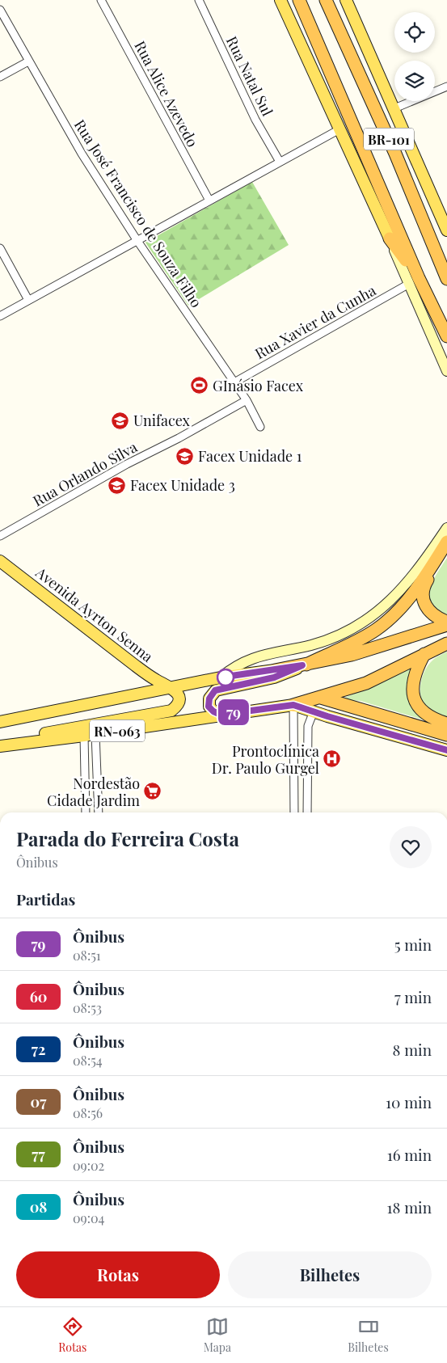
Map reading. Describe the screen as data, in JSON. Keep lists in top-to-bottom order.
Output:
{
  "streets": {
    "highway": ["BR-101"],
    "main road": ["Avenida Ayrton Senna", "RN-063"],
    "street": [
      "Rua Natal Sul",
      "Rua Alice Azevedo",
      "Rua José Francisco de Souza Filho",
      "Rua Xavier da Cunha",
      "Rua Orlando Silva"
    ]
  },
  "crossings": [
    ["BR-101", "Rua Xavier da Cunha"],
    ["Rua José Francisco de Souza Filho", "Rua Xavier da Cunha"],
    ["Rua José Francisco de Souza Filho", "Rua Orlando Silva"],
    ["Avenida Ayrton Senna", "RN-063"]
  ],
  "places": {
    "sports": ["GInásio Facex"],
    "school or university": ["Unifacex", "Facex Unidade 1", "Facex Unidade 3"],
    "hospital": ["Prontoclínica Dr. Paulo Gurgel"],
    "supermarket": ["Nordestão Cidade Jardim"]
  },
  "lines": ["bus line 79"],
  "page": {
    "on_map": "79",
    "heading": [
      ["Parada do Ferreira Costa", "Ônibus"],
      "Partidas"
    ],
    "list": [
      {
        "mark": "79",
        "name": "Ônibus",
        "note": "08:51",
        "value": "5 min"
      },
      {
        "mark": "60",
        "name": "Ônibus",
        "note": "08:53",
        "value": "7 min"
      },
      {
        "mark": "72",
        "name": "Ônibus",
        "note": "08:54",
        "value": "8 min"
      },
      {
        "mark": "07",
        "name": "Ônibus",
        "note": "08:56",
        "value": "10 min"
      },
      {
        "mark": "77",
        "name": "Ônibus",
        "note": "09:02",
        "value": "16 min"
      },
      {
        "mark": "08",
        "name": "Ônibus",
        "note": "09:04",
        "value": "18 min"
      }
    ],
    "buttons": ["Rotas", "Bilhetes"],
    "tabs": ["Rotas", "Mapa", "Bilhetes"]
  }
}
